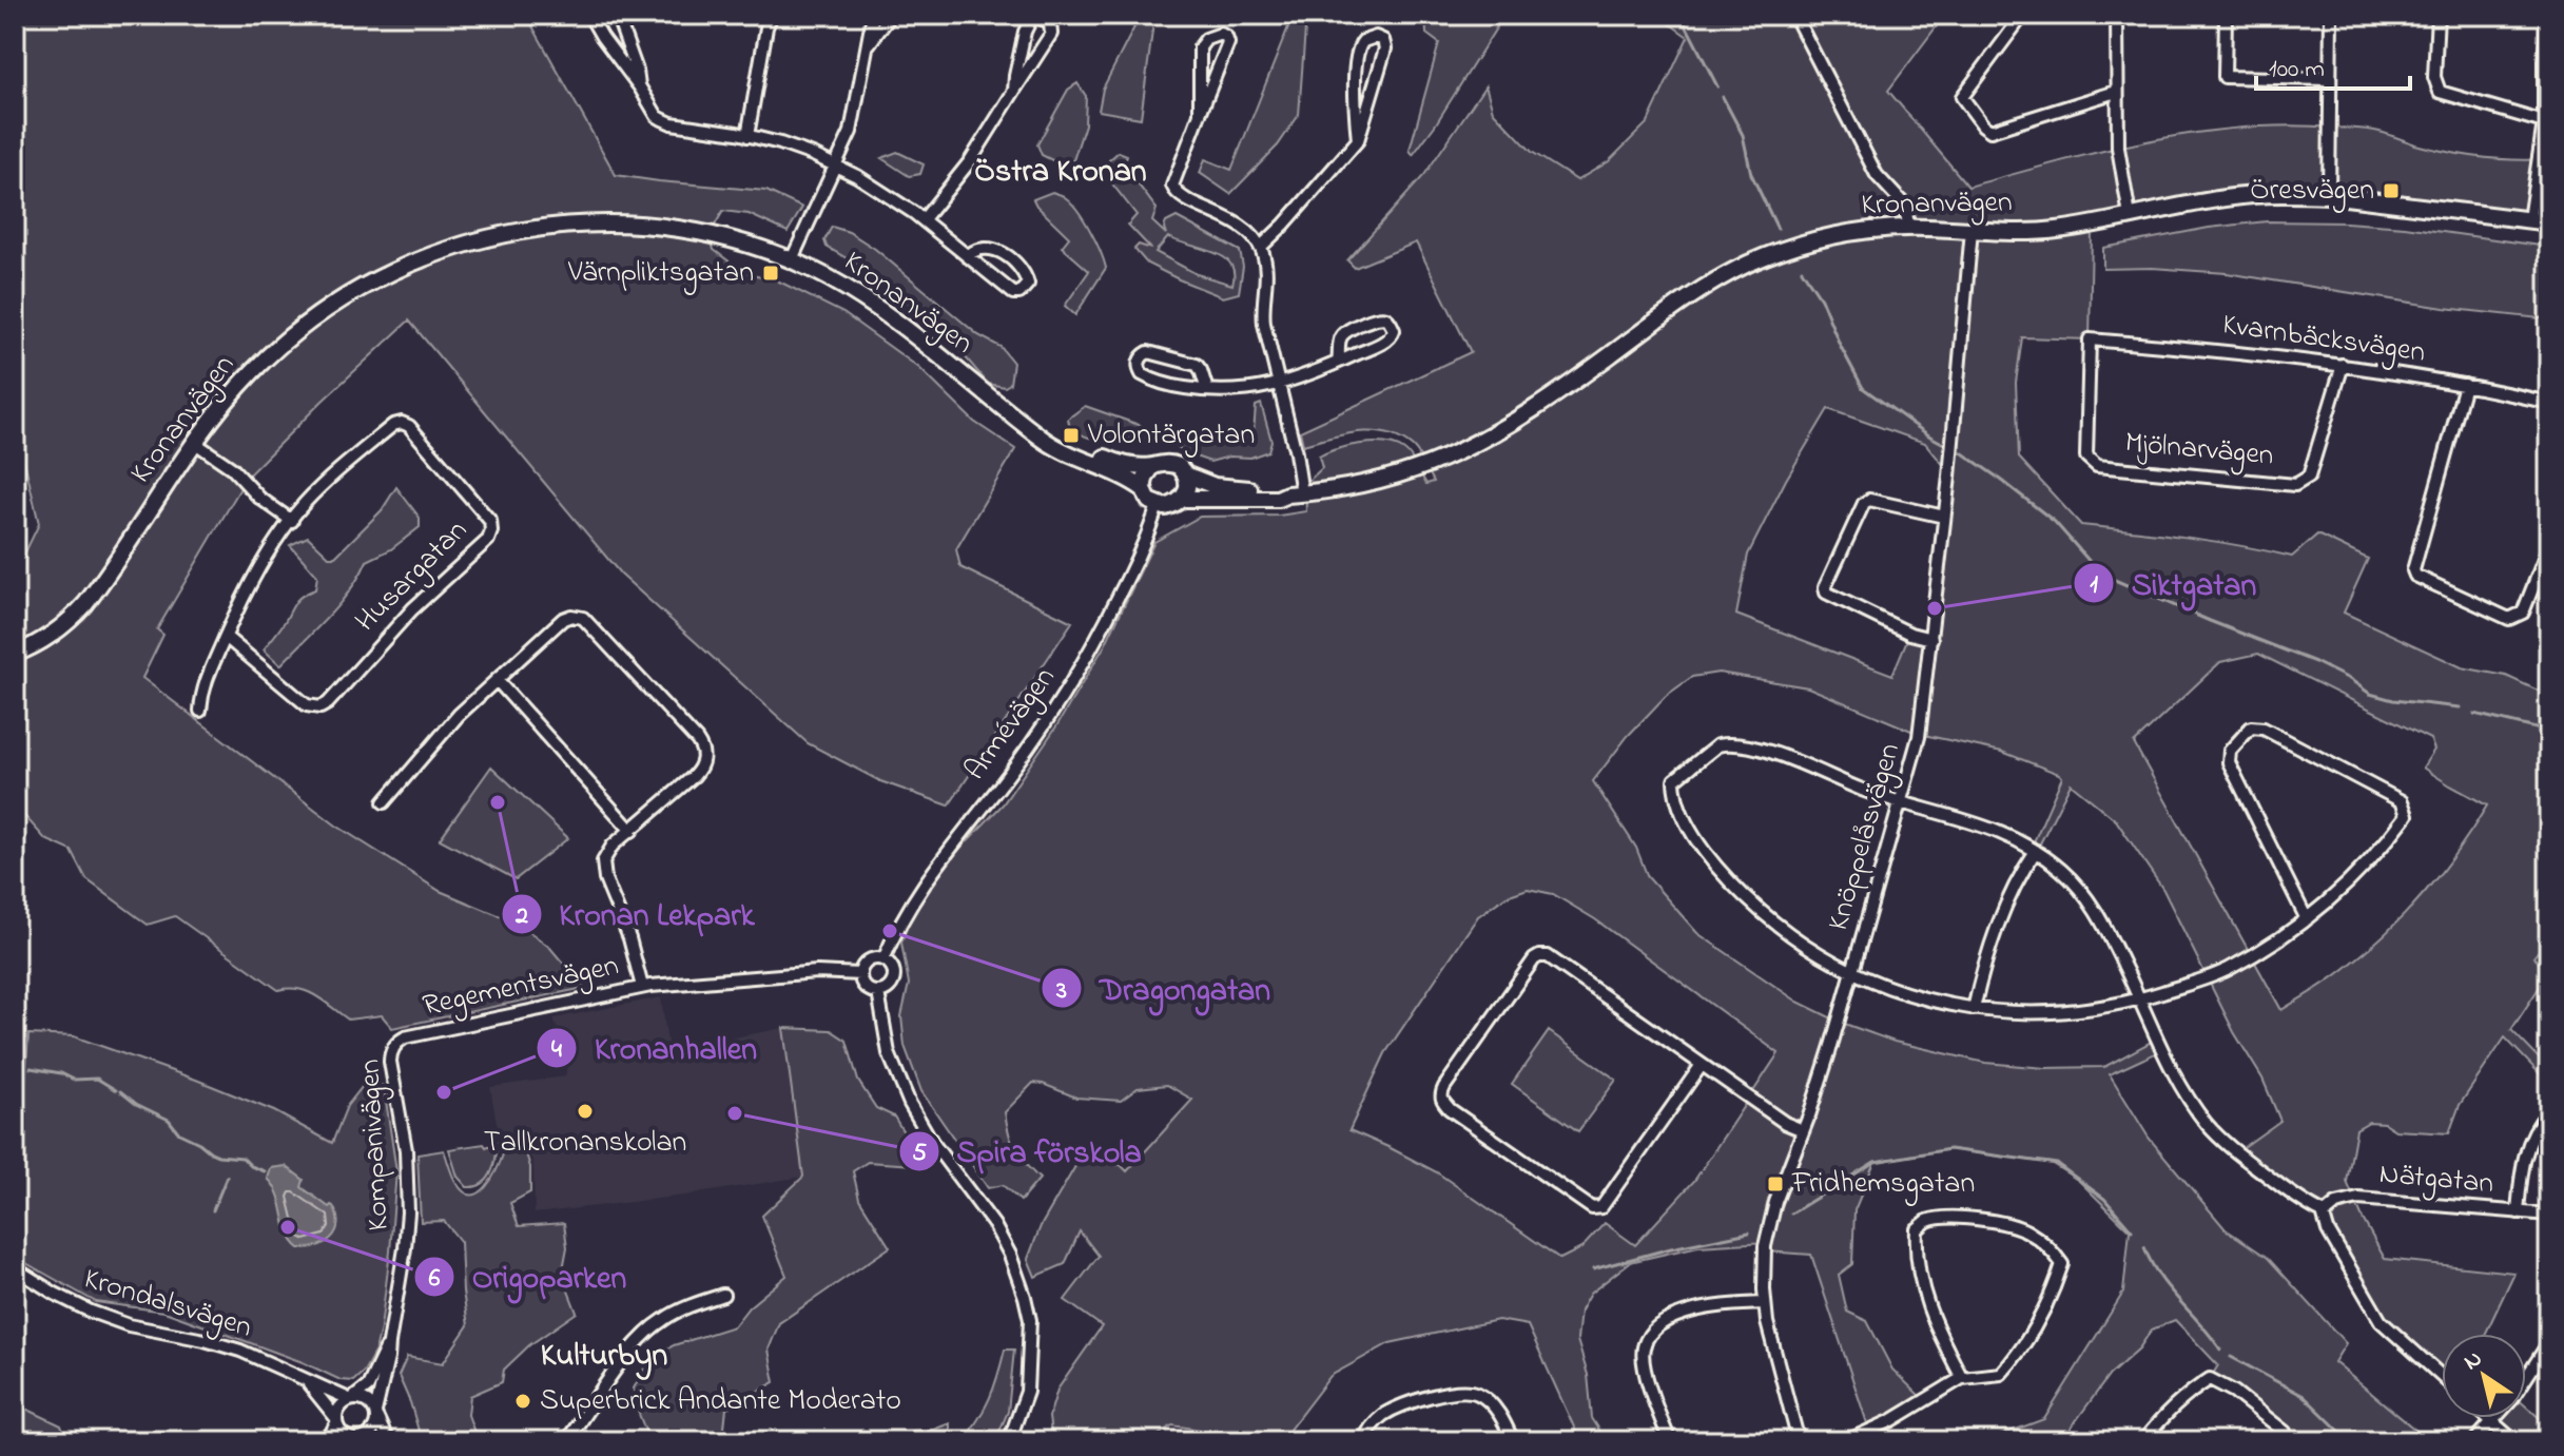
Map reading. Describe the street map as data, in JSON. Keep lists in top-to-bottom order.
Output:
{
  "streets": {
    "street": [
      "Kronanvägen",
      "Kvarnbäcksvägen",
      "Mjölnarvägen",
      "Husargatan",
      "Armévägen",
      "Knöppelåsvägen",
      "Regementsvägen",
      "Kompanivägen",
      "Nätgatan",
      "Krondalsvägen"
    ]
  },
  "crossings": [
    ["Kronanvägen", "Armévägen"],
    ["Kronanvägen", "Knöppelåsvägen"],
    ["Kvarnbäcksvägen", "Mjölnarvägen"],
    ["Armévägen", "Regementsvägen"],
    ["Regementsvägen", "Kompanivägen"],
    ["Kompanivägen", "Krondalsvägen"]
  ],
  "districts": ["Östra Kronan", "Kulturbyn"],
  "places": {
    "transit": [
      "Öresvägen",
      "Värnpliktsgatan",
      "Volontärgatan",
      "Fridhemsgatan"
    ],
    "other": [
      "Siktgatan",
      "Kronan Lekpark",
      "Dragongatan",
      "Kronanhallen",
      "Tallkronanskolan",
      "Spira förskola",
      "Origoparken",
      "Superbrick Andante Moderato"
    ]
  },
  "scale_bar": "100 m",
  "north": "top left"
}
